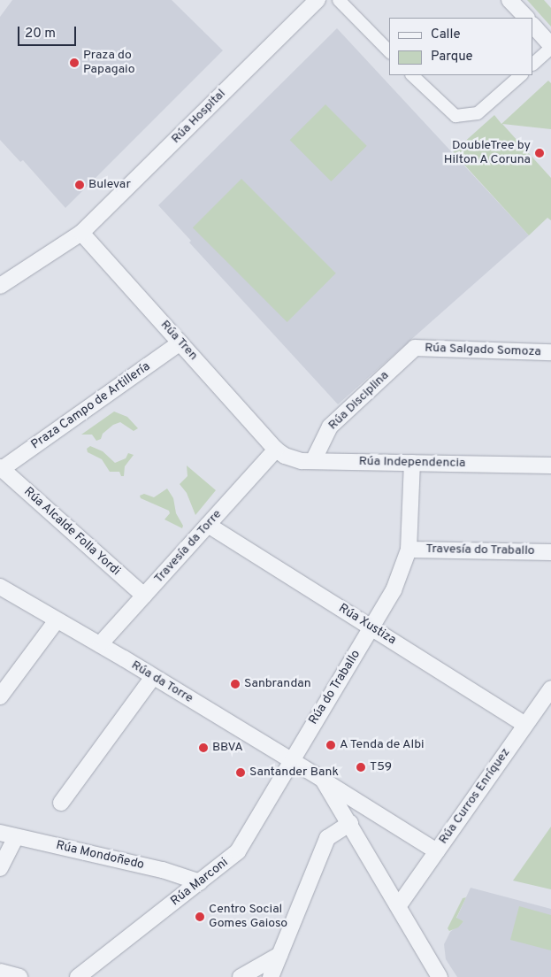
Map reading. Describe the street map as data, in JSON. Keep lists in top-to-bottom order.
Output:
{
  "streets": {
    "street": [
      "Rúa Hospital",
      "Rúa Tren",
      "Rúa Salgado Somoza",
      "Rúa Disciplina",
      "Praza Campo de Artillería",
      "Rúa Independencia",
      "Rúa Alcalde Folla Yordi",
      "Travesía da Torre",
      "Travesía do Traballo",
      "Rúa Xustiza",
      "Rúa da Torre",
      "Rúa do Traballo",
      "Rúa Curros Enríquez",
      "Rúa Mondoñedo",
      "Rúa Marconi"
    ]
  },
  "crossings": [
    ["Rúa Hospital", "Rúa Tren"],
    ["Rúa Tren", "Praza Campo de Artillería"],
    ["Rúa Tren", "Rúa Independencia"],
    ["Rúa Tren", "Travesía da Torre"],
    ["Rúa Salgado Somoza", "Rúa Disciplina"],
    ["Rúa Disciplina", "Rúa Independencia"],
    ["Praza Campo de Artillería", "Rúa Alcalde Folla Yordi"],
    ["Rúa Independencia", "Travesía da Torre"],
    ["Rúa Independencia", "Rúa do Traballo"],
    ["Rúa Alcalde Folla Yordi", "Travesía da Torre"],
    ["Travesía da Torre", "Rúa Xustiza"],
    ["Travesía da Torre", "Rúa da Torre"],
    ["Travesía do Traballo", "Rúa do Traballo"],
    ["Rúa Xustiza", "Rúa do Traballo"],
    ["Rúa Xustiza", "Rúa Curros Enríquez"],
    ["Rúa da Torre", "Rúa do Traballo"],
    ["Rúa da Torre", "Rúa Curros Enríquez"],
    ["Rúa da Torre", "Rúa Marconi"],
    ["Rúa do Traballo", "Rúa Marconi"],
    ["Rúa Mondoñedo", "Rúa Marconi"]
  ],
  "places": [
    "Praza do Papagaio",
    "DoubleTree by Hilton A Coruna",
    "Bulevar",
    "Sanbrandan",
    "A Tenda de Albi",
    "BBVA",
    "T59",
    "Santander Bank",
    "Centro Social Gomes Gaioso"
  ],
  "legend": ["Calle", "Parque"],
  "scale_bar": "20 m"
}
